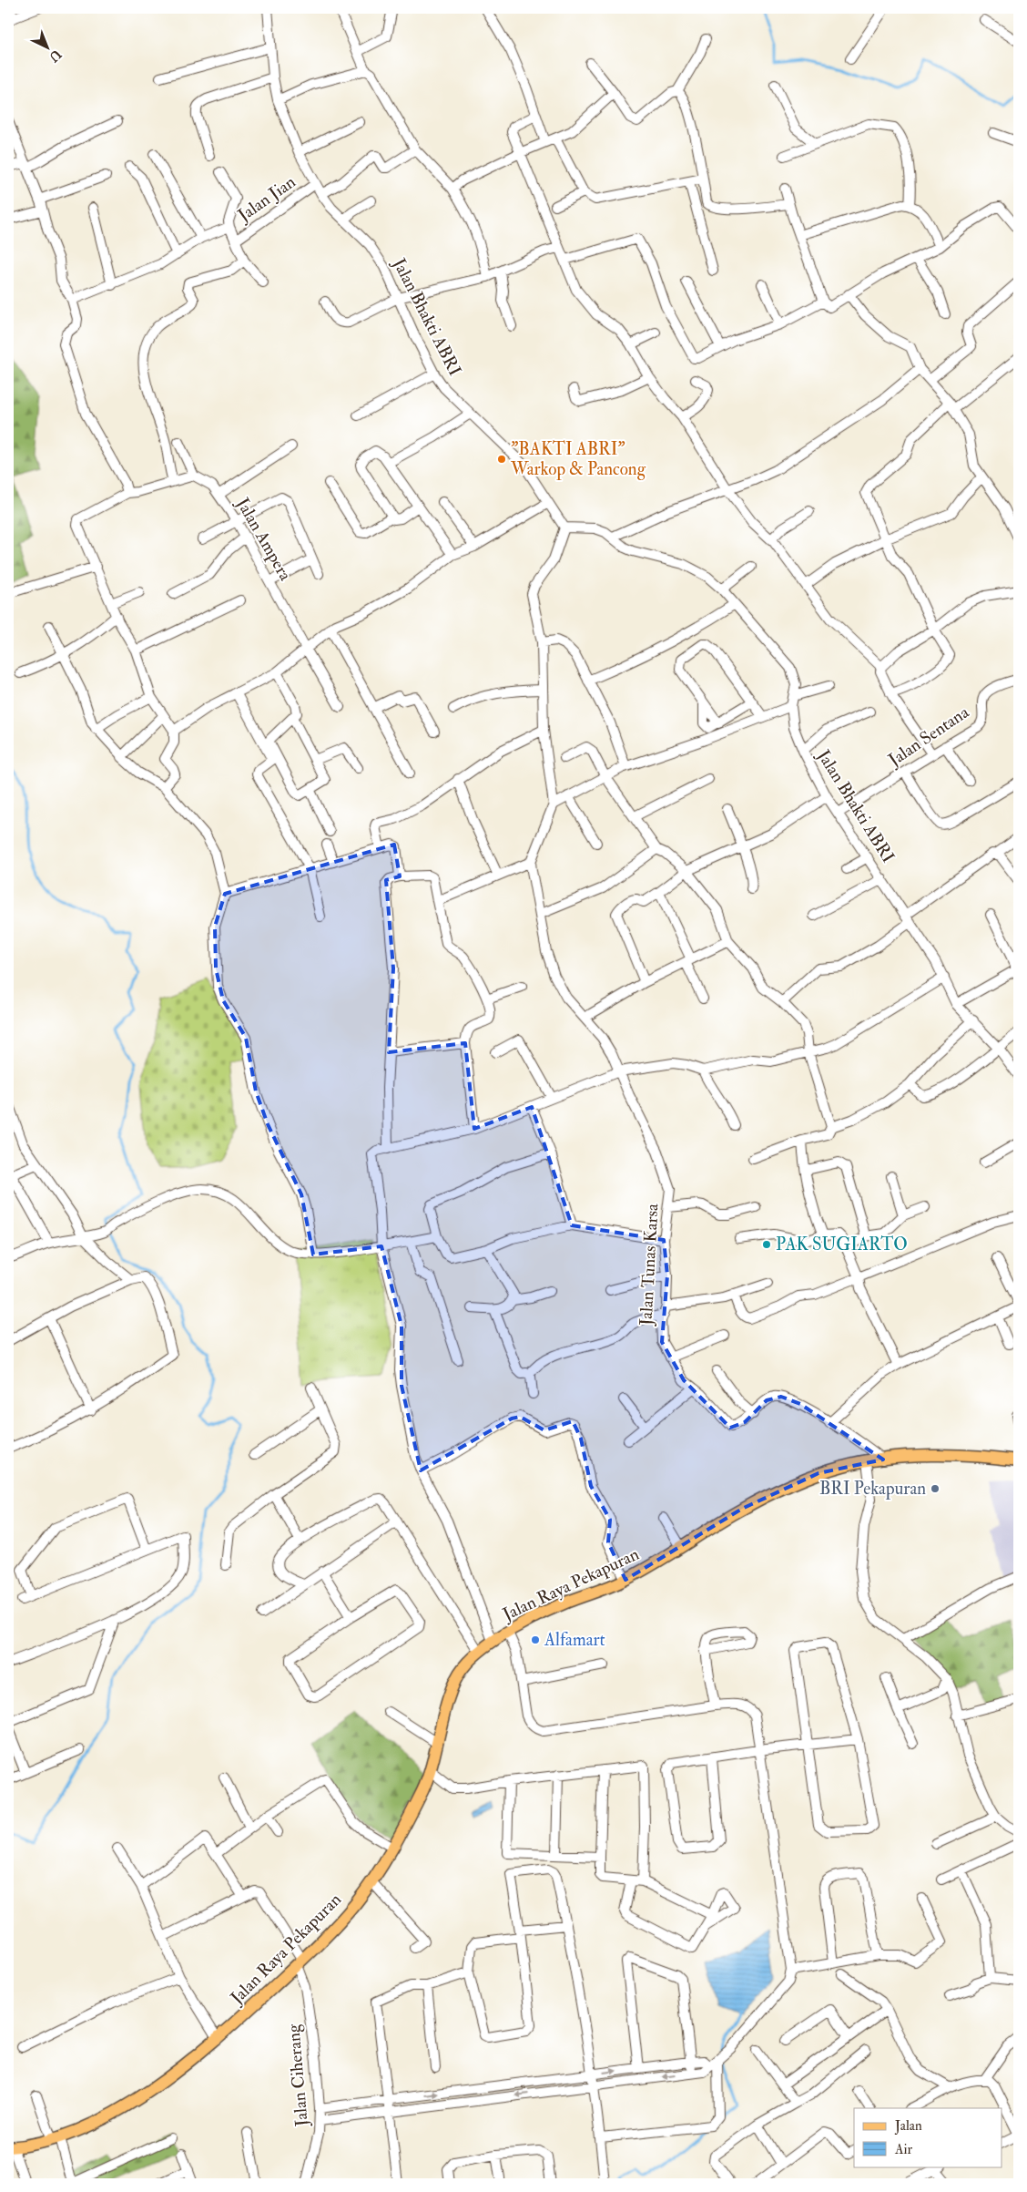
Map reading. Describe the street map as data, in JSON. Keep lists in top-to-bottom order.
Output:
{
  "streets": {
    "main road": ["Jalan Raya Pekapuran"],
    "street": [
      "Jalan Jian",
      "Jalan Bhakti ABRI",
      "Jalan Ampera",
      "Jalan Sentana",
      "Jalan Tunas Karsa",
      "Jalan Ciherang"
    ]
  },
  "crossings": [
    ["Jalan Jian", "Jalan Bhakti ABRI"],
    ["Jalan Bhakti ABRI", "Jalan Sentana"],
    ["Jalan Tunas Karsa", "Jalan Raya Pekapuran"],
    ["Jalan Raya Pekapuran", "Jalan Ciherang"]
  ],
  "places": [
    "\"BAKTI ABRI\" Warkop & Pancong",
    "PAK SUGIARTO",
    "BRI Pekapuran",
    "Alfamart"
  ],
  "legend": ["Jalan", "Air"],
  "north": "bottom right"
}
